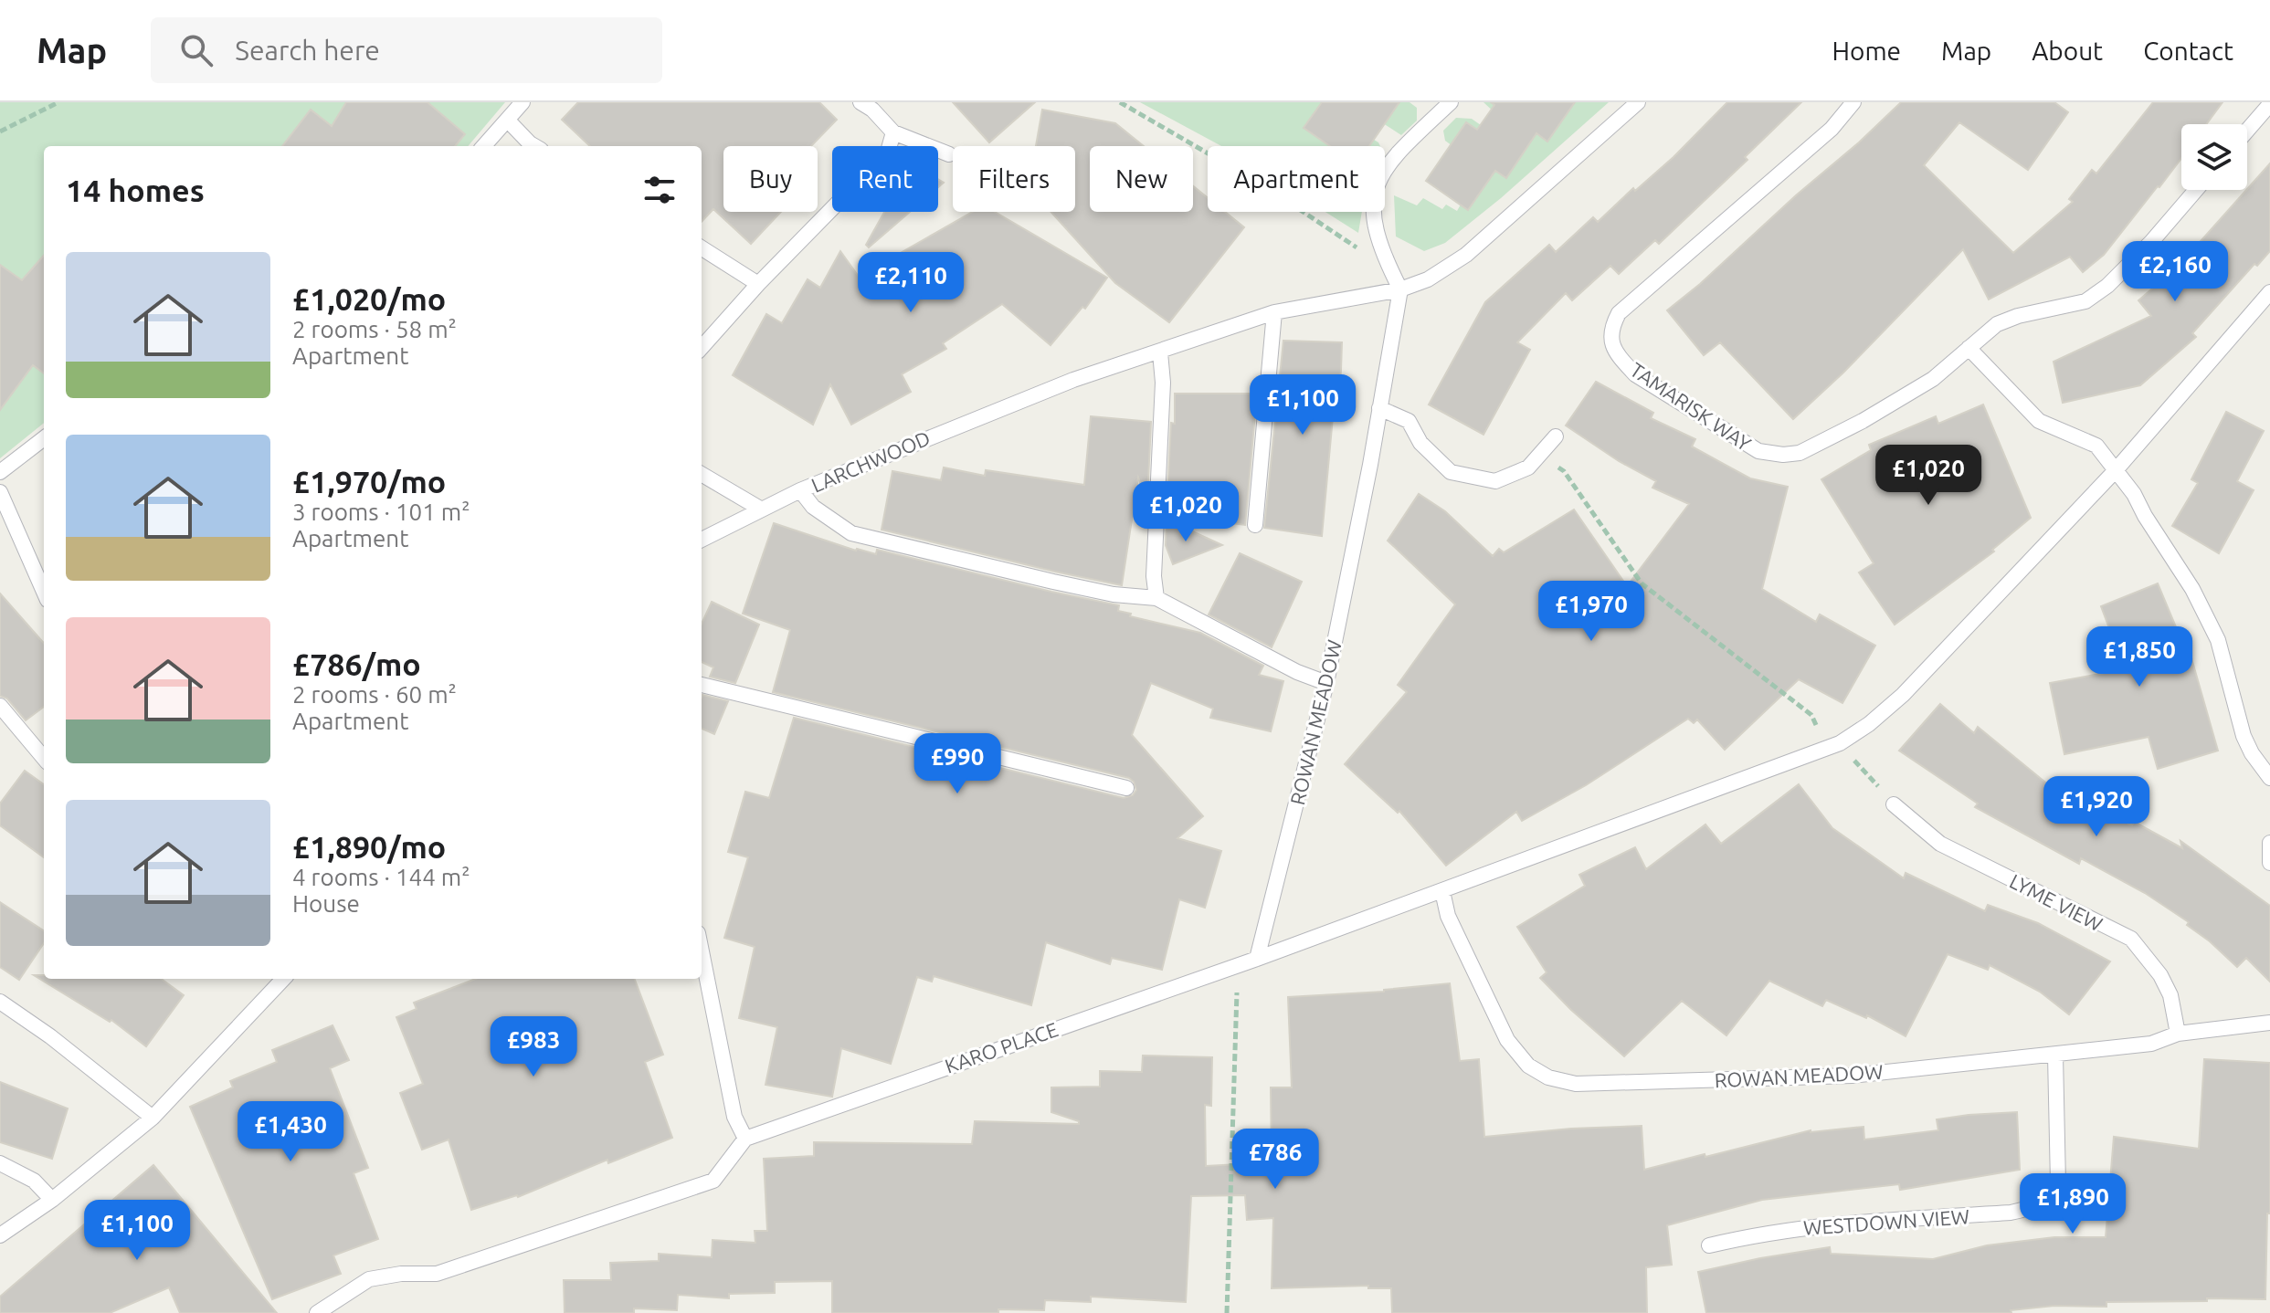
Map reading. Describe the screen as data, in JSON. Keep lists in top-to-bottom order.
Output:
{
  "streets": {
    "lane": [
      "TAMARISK WAY",
      "LARCHWOOD",
      "ROWAN MEADOW",
      "LYME VIEW",
      "KARO PLACE",
      "WESTDOWN VIEW"
    ]
  },
  "crossings": [
    ["LARCHWOOD", "ROWAN MEADOW"],
    ["ROWAN MEADOW", "LYME VIEW"],
    ["ROWAN MEADOW", "KARO PLACE"],
    ["ROWAN MEADOW", "WESTDOWN VIEW"]
  ],
  "page": {
    "header": "Map",
    "search": "Search here",
    "nav": [
      "Home",
      "Map",
      "About",
      "Contact"
    ],
    "chip": [
      "Buy",
      "Rent",
      "Filters",
      "New",
      "Apartment"
    ],
    "heading": "14 homes",
    "list": [
      {
        "name": "£1,020/mo",
        "note": "2 rooms · 58 m² · Apartment"
      },
      {
        "name": "£1,970/mo",
        "note": "3 rooms · 101 m² · Apartment"
      },
      {
        "name": "£786/mo",
        "note": "2 rooms · 60 m² · Apartment"
      },
      {
        "name": "£1,890/mo",
        "note": "4 rooms · 144 m² · House"
      }
    ],
    "price": [
      "£2,160",
      "£2,110",
      "£1,100",
      "£1,020",
      "£1,020",
      "£1,970",
      "£1,850",
      "£990",
      "£1,920",
      "£983",
      "£1,430",
      "£786",
      "£1,890",
      "£1,100"
    ]
  }
}
